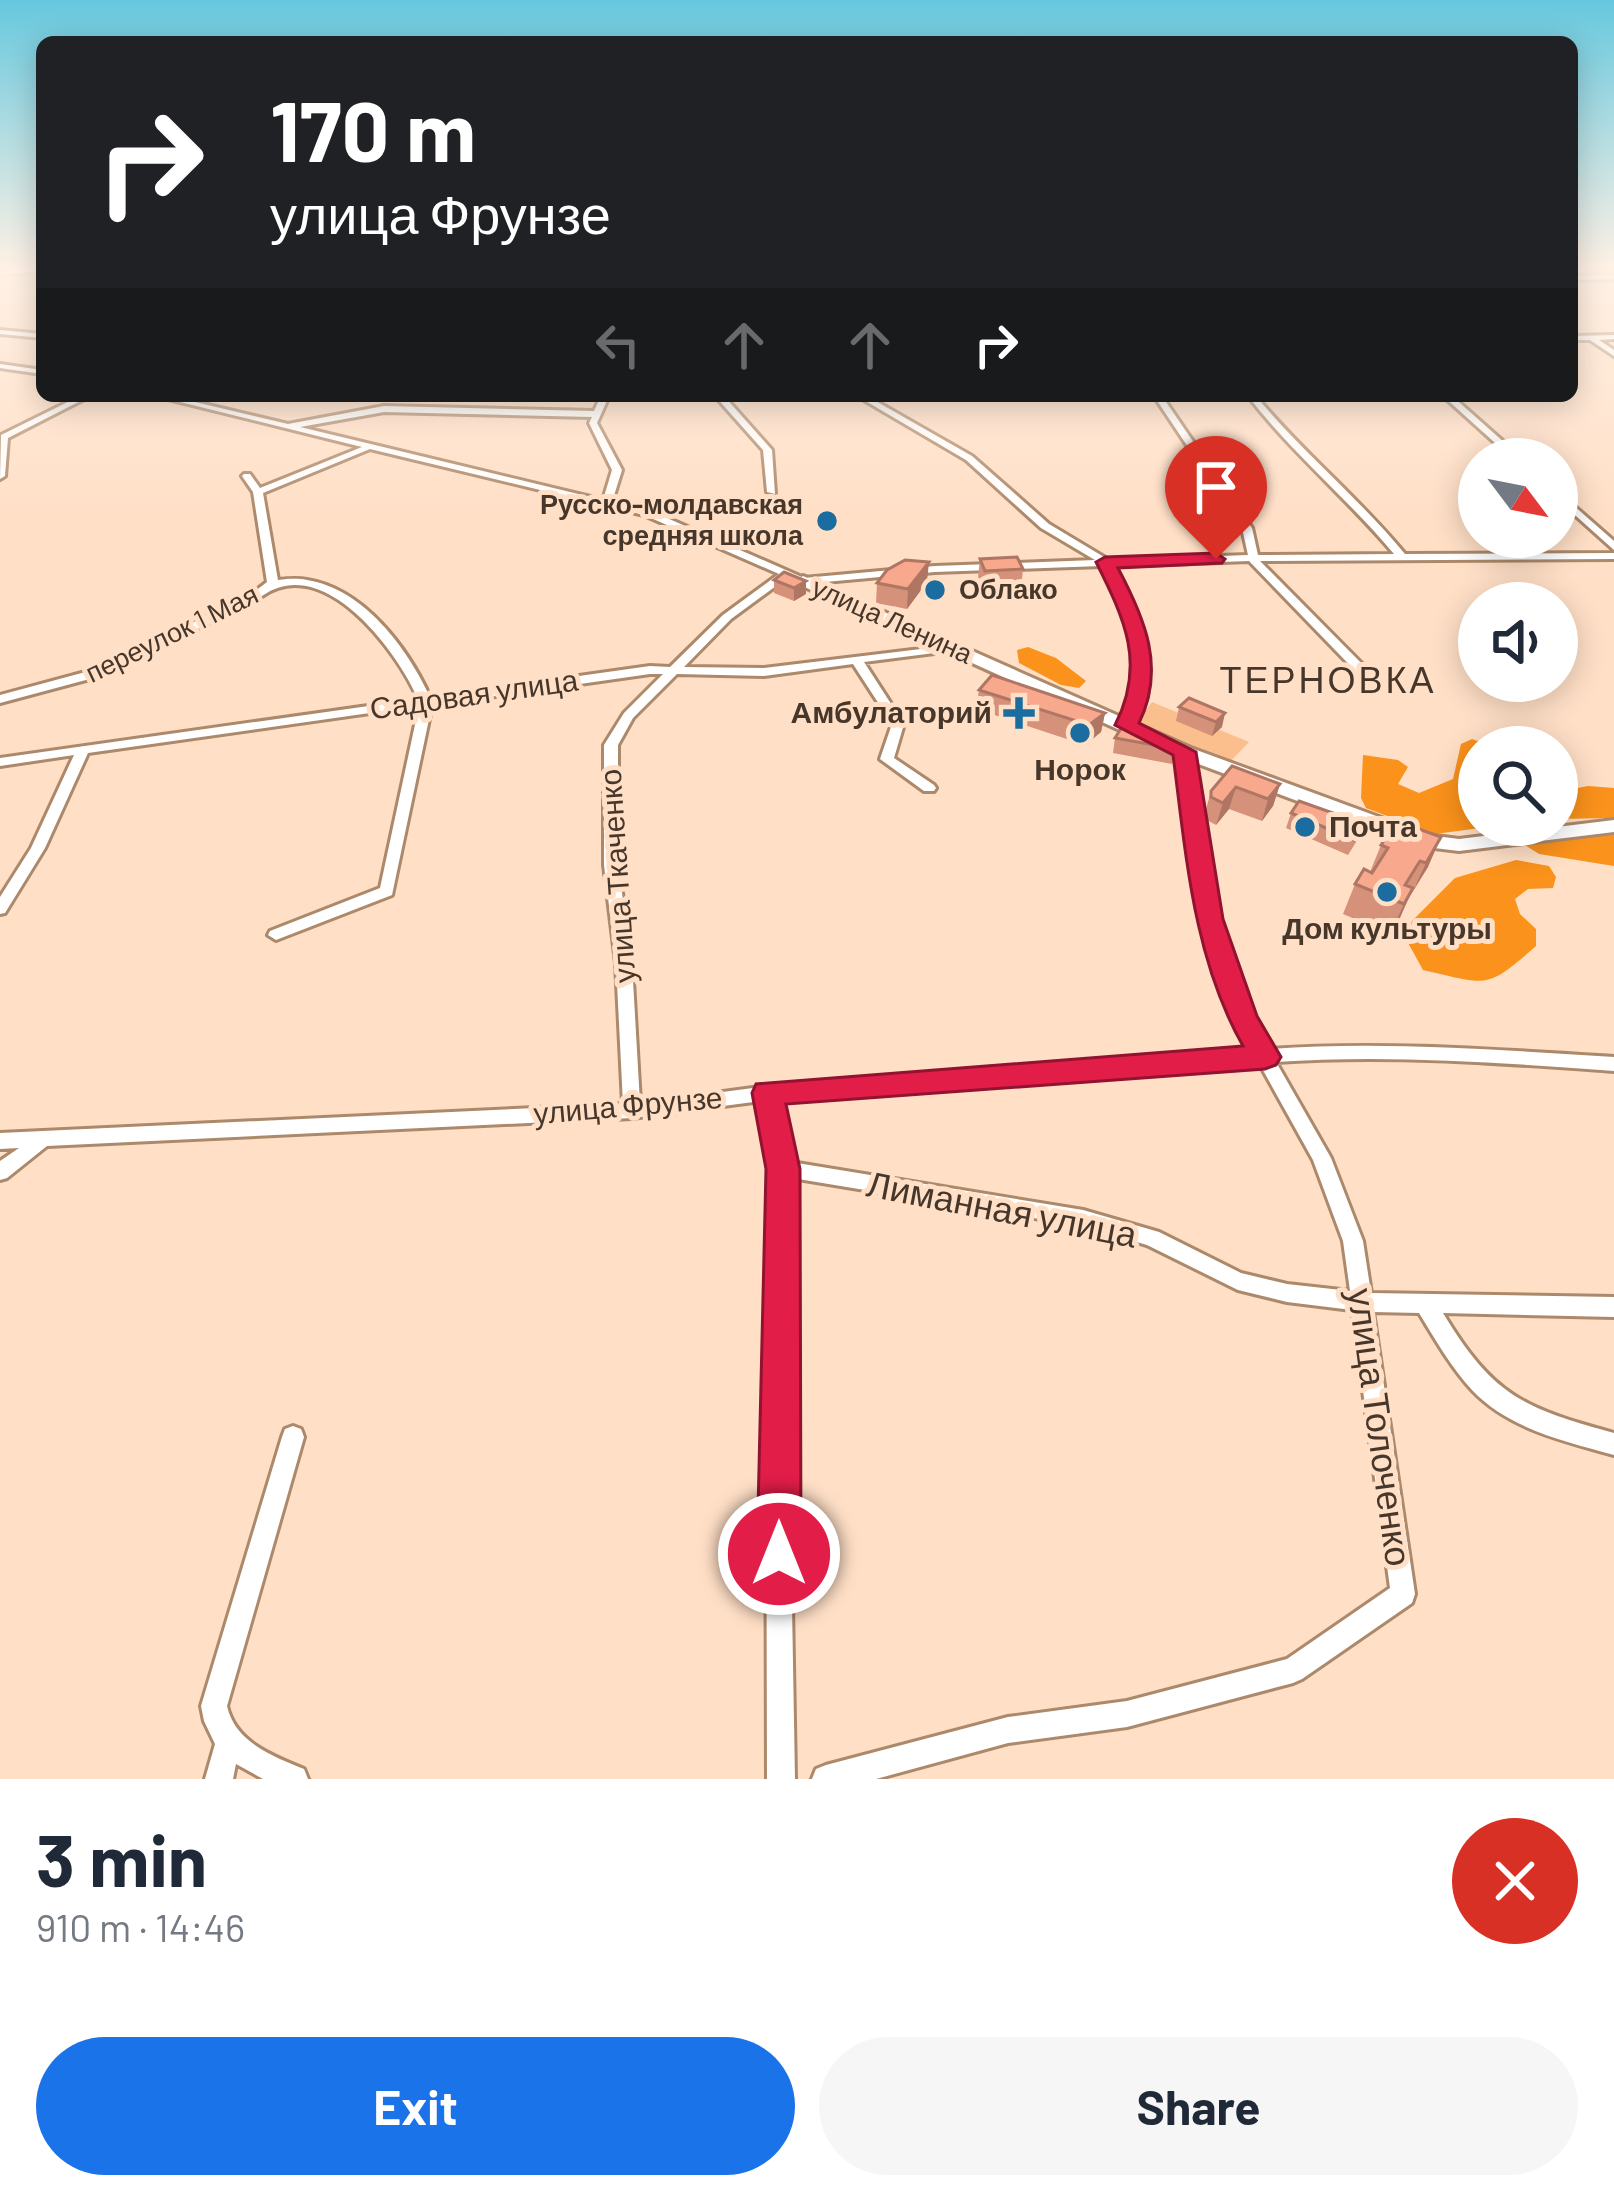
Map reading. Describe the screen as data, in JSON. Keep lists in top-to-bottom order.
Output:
{
  "streets": {
    "street": [
      "улица Ленина",
      "переулок 1 Мая",
      "Садовая улица",
      "улица Ткаченко",
      "улица Фрунзе",
      "Лиманная улица",
      "улица Толоченко"
    ]
  },
  "crossings": [
    ["улица Ленина", "Садовая улица"],
    ["улица Ленина", "улица Ткаченко"],
    ["улица Ленина", "улица Толоченко"],
    ["переулок 1 Мая", "Садовая улица"],
    ["Садовая улица", "улица Ткаченко"],
    ["улица Ткаченко", "улица Фрунзе"],
    ["улица Фрунзе", "улица Толоченко"],
    ["Лиманная улица", "улица Толоченко"]
  ],
  "districts": ["ТЕРНОВКА"],
  "places": {
    "other": [
      "Русско-молдавская средняя школа",
      "Облако",
      "Норок",
      "Почта",
      "Дом культуры"
    ],
    "health": ["Амбулаторий"]
  },
  "north": "bottom right",
  "page": {
    "turn": ["170 m", "улица Фрунзе"],
    "heading": ["3 min", "910 m · 14:46"],
    "buttons": ["Exit", "Share"]
  }
}
